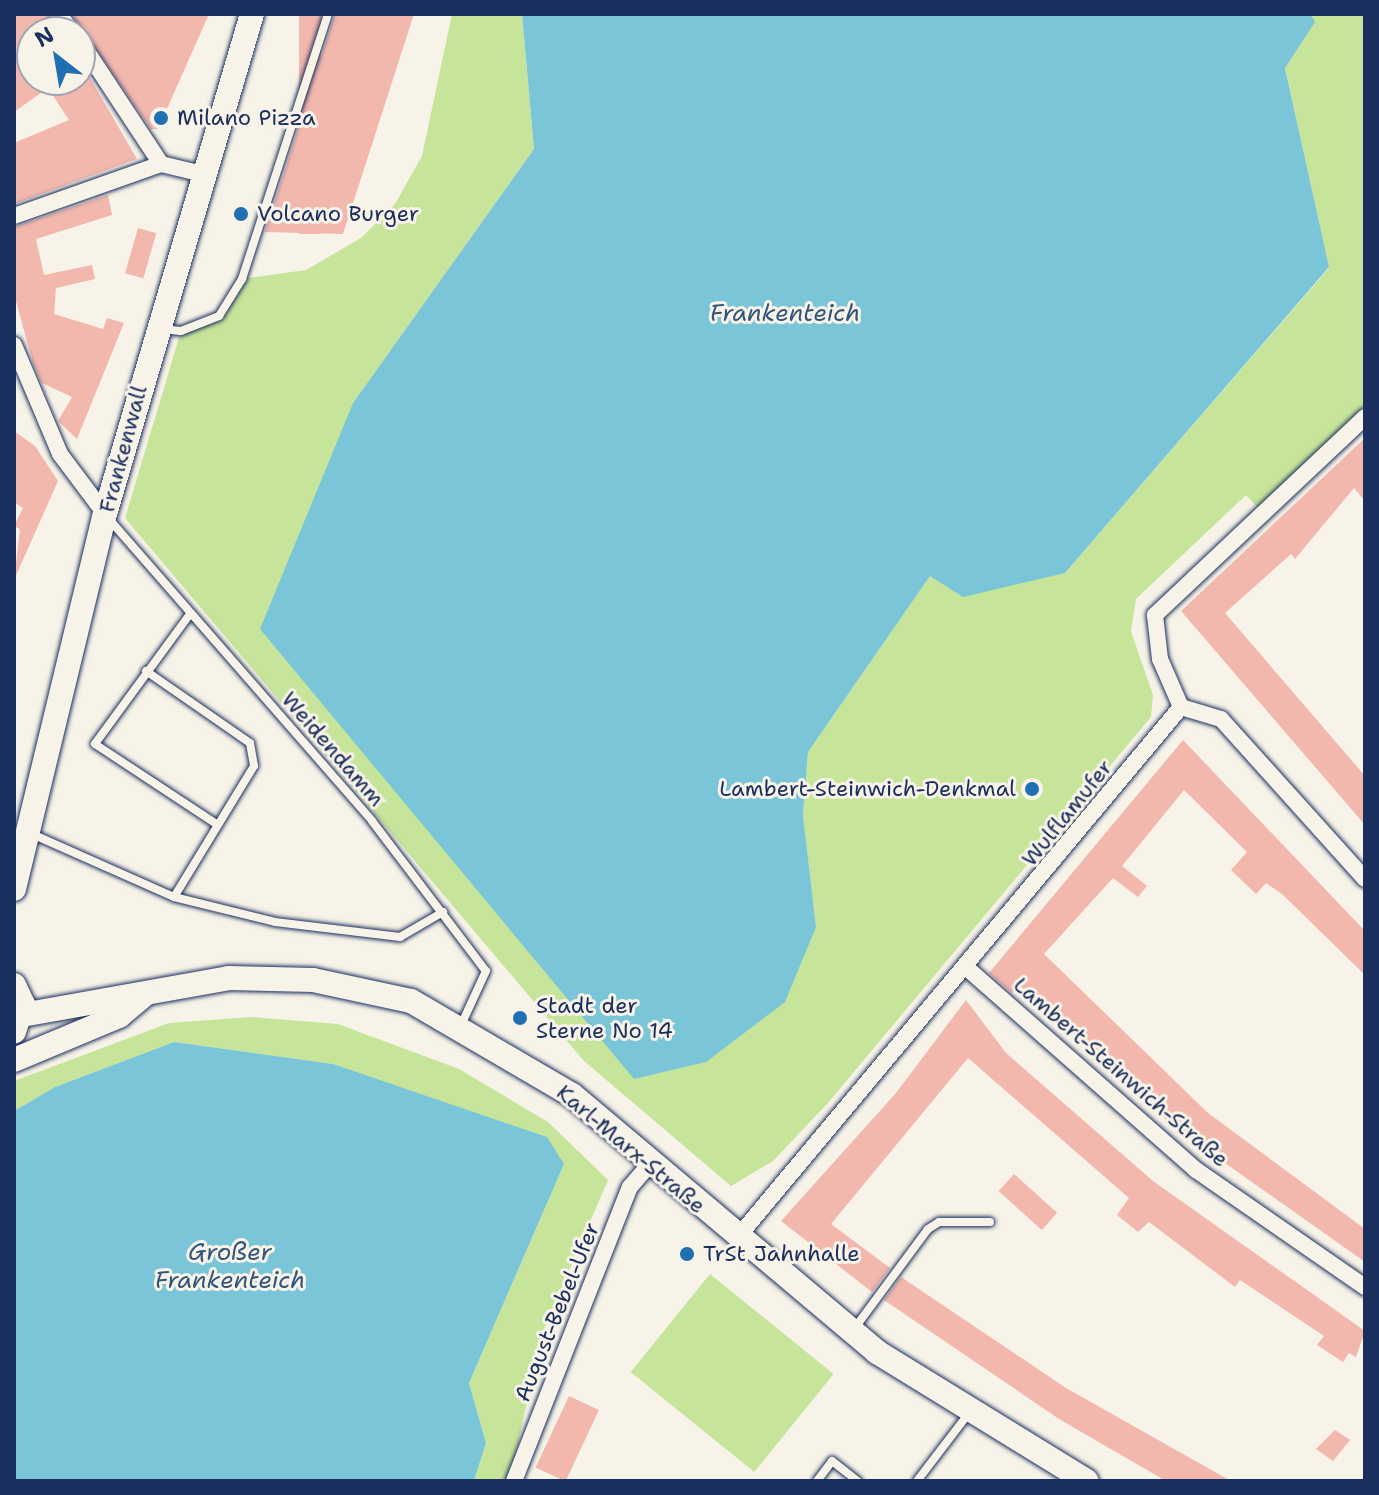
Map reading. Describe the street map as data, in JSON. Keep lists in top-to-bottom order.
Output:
{
  "streets": {
    "main road": ["Frankenwall", "Karl-Marx-Straße"],
    "street": ["Wulflamufer", "Lambert-Steinwich-Straße", "August-Bebel-Ufer"],
    "lane": ["Weidendamm"]
  },
  "crossings": [
    ["Frankenwall", "Weidendamm"],
    ["Weidendamm", "Karl-Marx-Straße"],
    ["Wulflamufer", "Lambert-Steinwich-Straße"],
    ["Wulflamufer", "Karl-Marx-Straße"],
    ["Karl-Marx-Straße", "August-Bebel-Ufer"]
  ],
  "water": ["Frankenteich", "Großer Frankenteich"],
  "places": [
    "Milano Pizza",
    "Volcano Burger",
    "Lambert-Steinwich-Denkmal",
    "Stadt der Sterne No 14",
    "TrSt Jahnhalle"
  ],
  "north": "top left"
}
